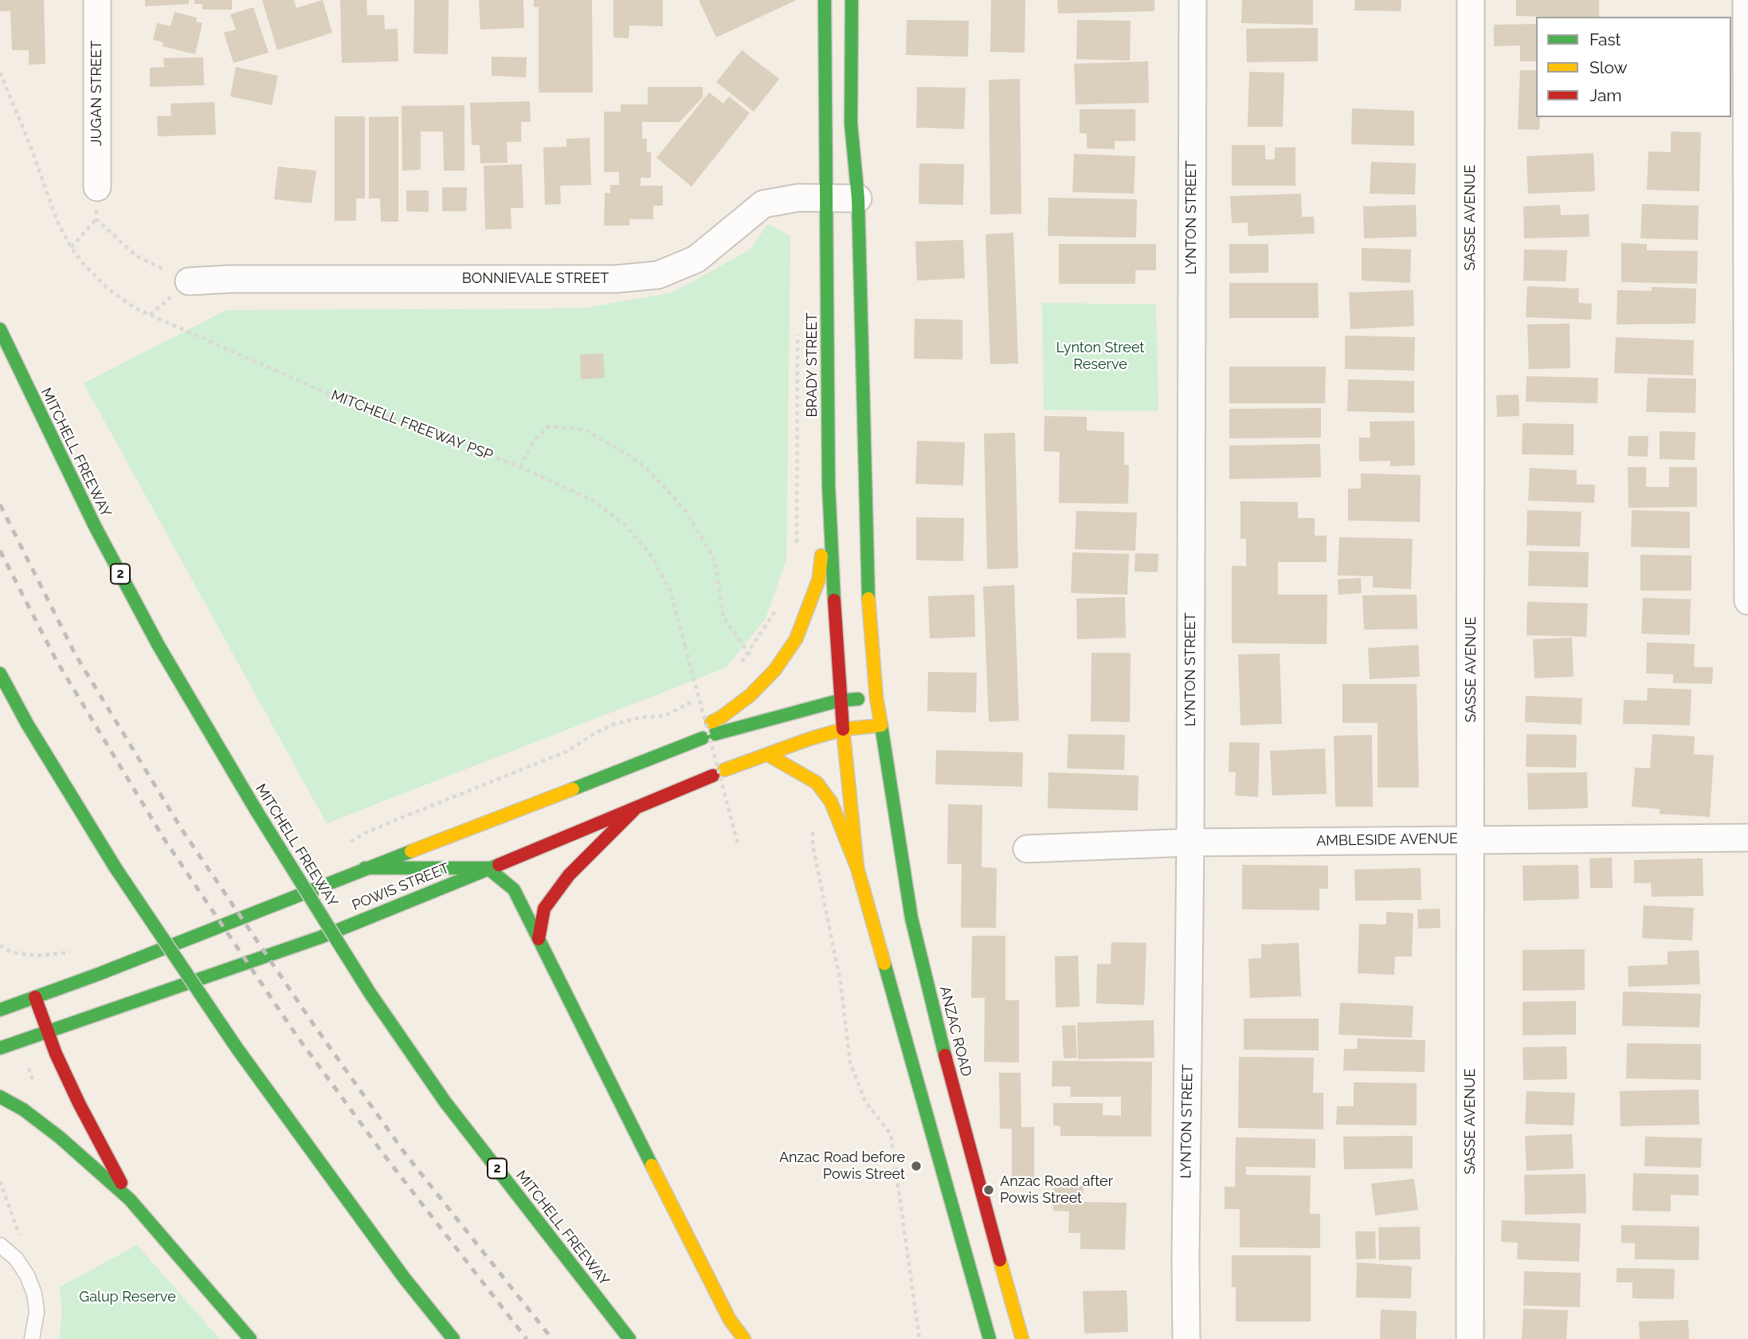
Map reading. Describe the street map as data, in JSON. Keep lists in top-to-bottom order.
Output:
{
  "streets": {
    "main road": [
      "BRADY STREET",
      "MITCHELL FREEWAY",
      "2",
      "POWIS STREET",
      "ANZAC ROAD"
    ],
    "street": [
      "JUGAN STREET",
      "LYNTON STREET",
      "SASSE AVENUE",
      "BONNIEVALE STREET",
      "AMBLESIDE AVENUE"
    ],
    "path": ["MITCHELL FREEWAY PSP"]
  },
  "crossings": [
    ["LYNTON STREET", "AMBLESIDE AVENUE"],
    ["SASSE AVENUE", "AMBLESIDE AVENUE"],
    ["BONNIEVALE STREET", "BRADY STREET"],
    ["BRADY STREET", "POWIS STREET"],
    ["POWIS STREET", "ANZAC ROAD"]
  ],
  "parks": ["Lynton Street Reserve", "Galup Reserve"],
  "places": ["Anzac Road before Powis Street", "Anzac Road after Powis Street"],
  "legend": ["Fast", "Slow", "Jam"]
}
